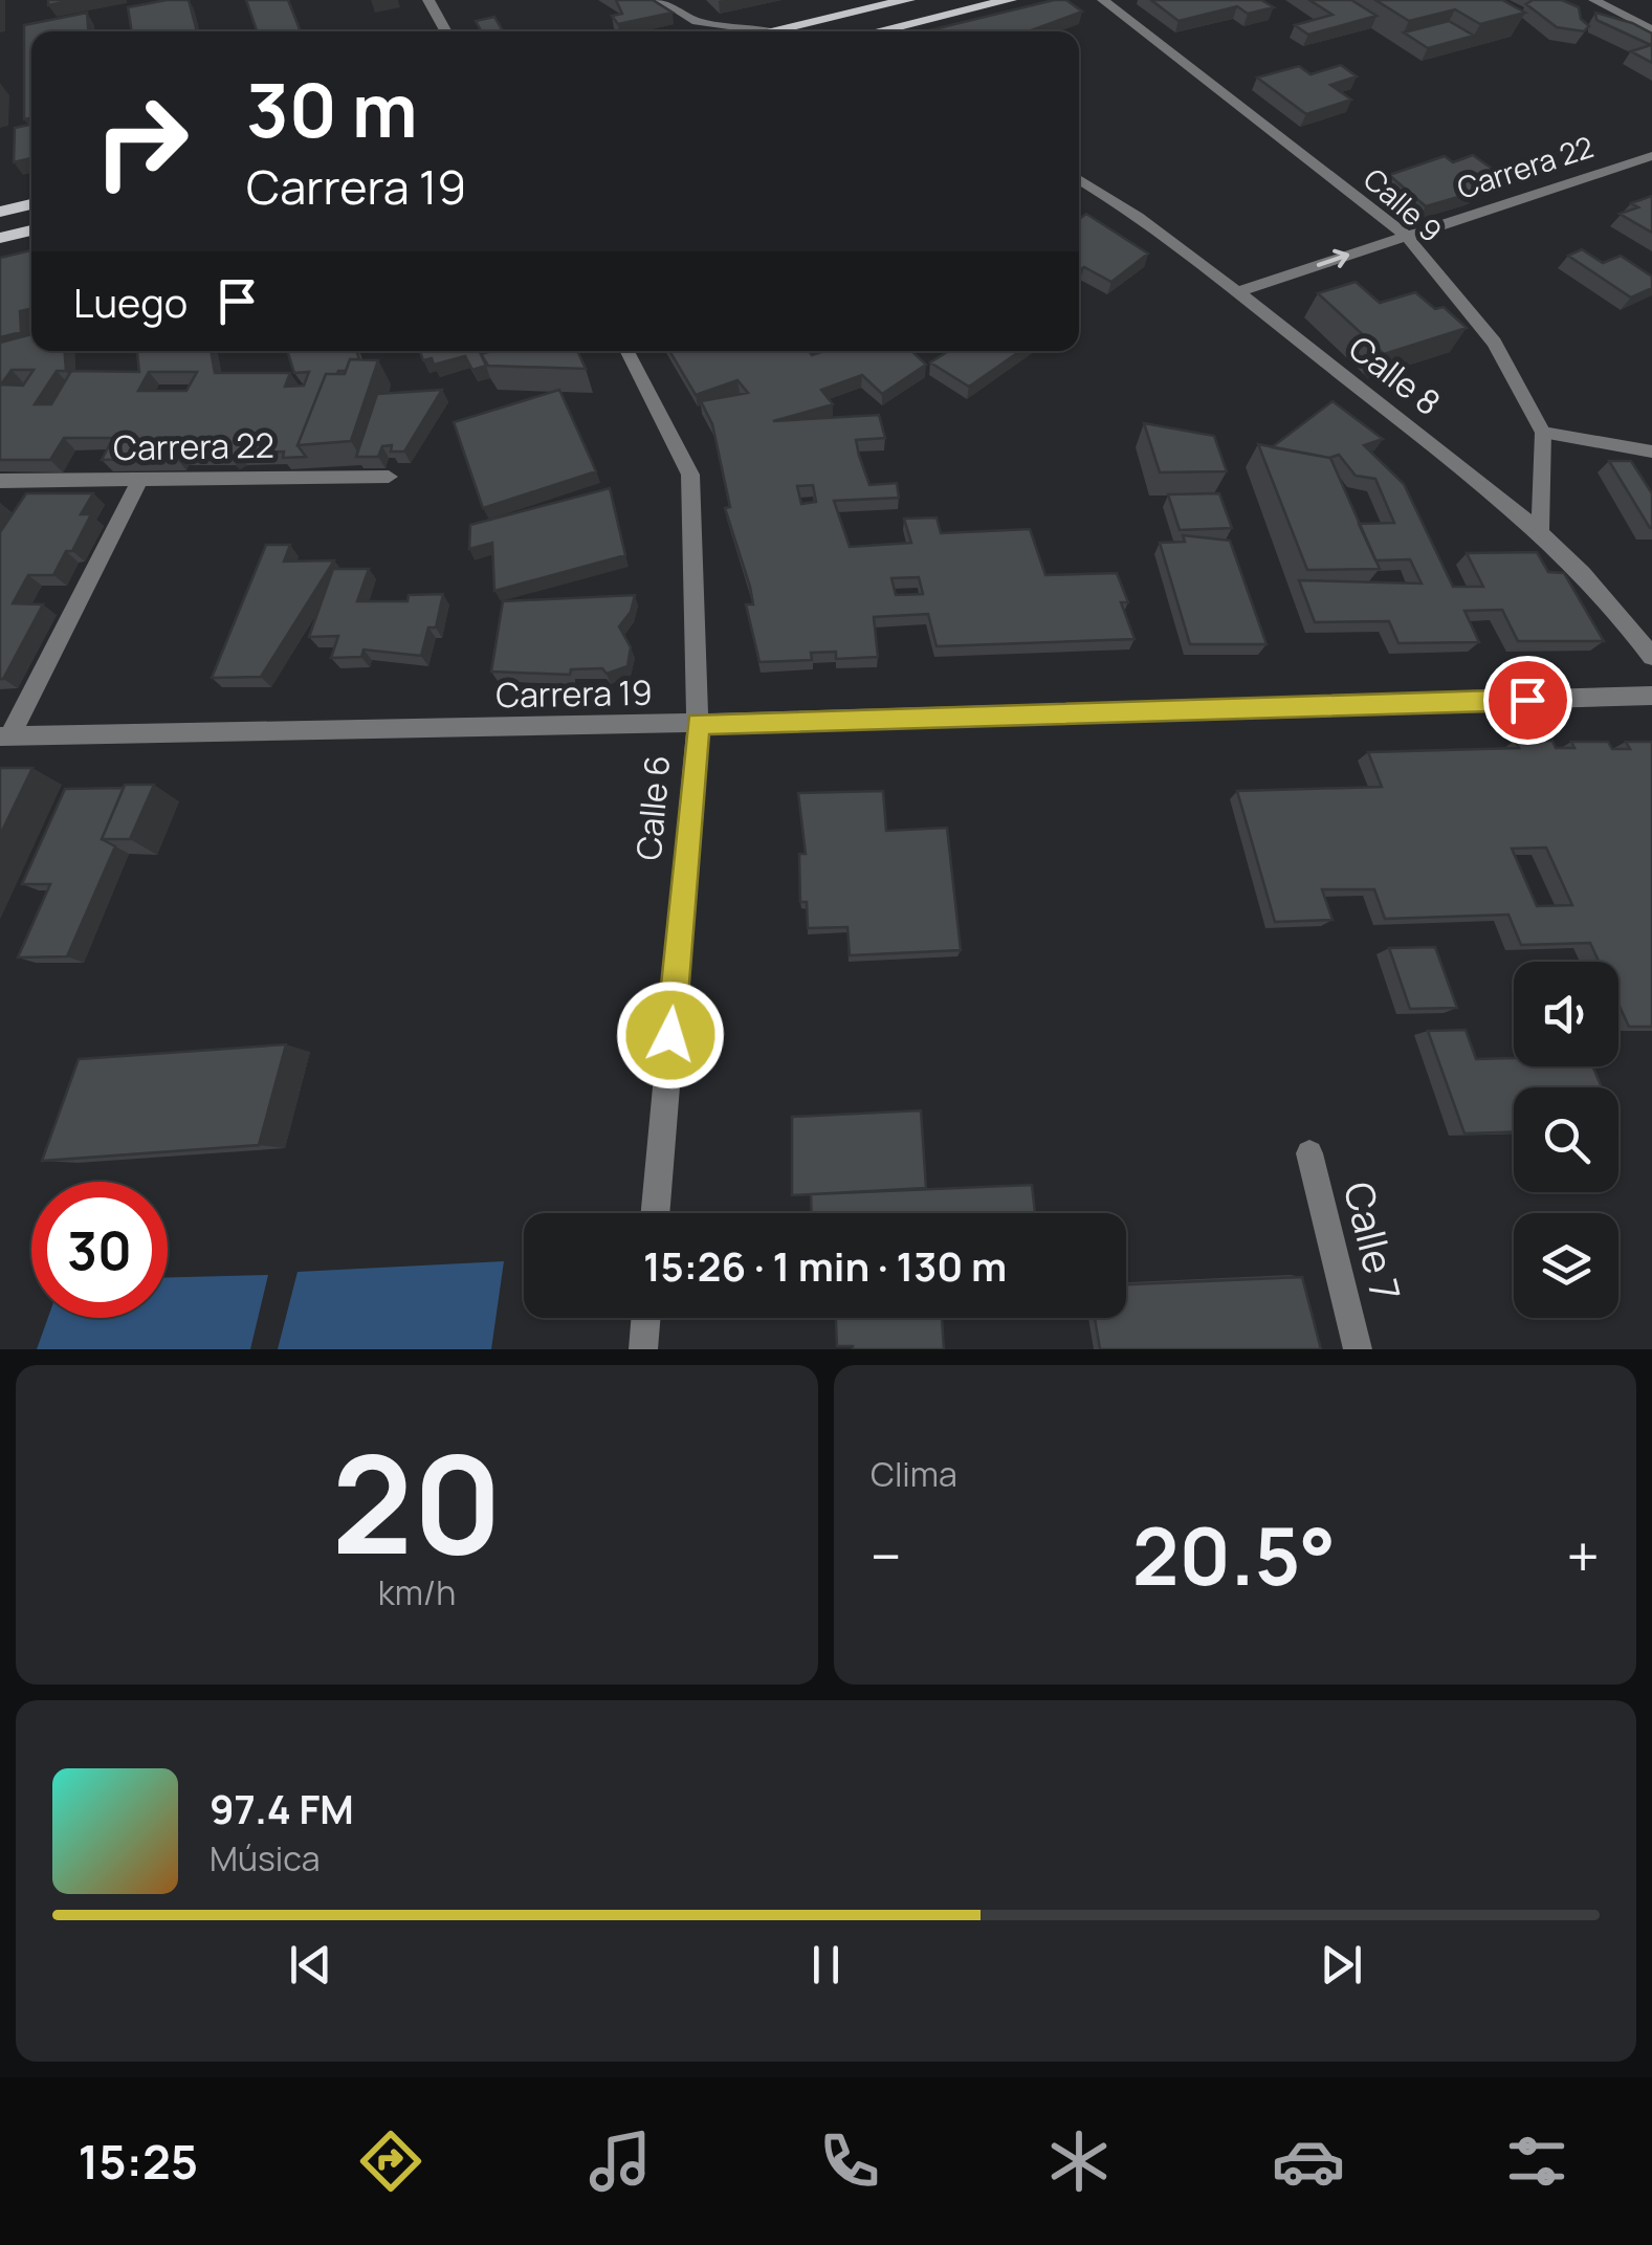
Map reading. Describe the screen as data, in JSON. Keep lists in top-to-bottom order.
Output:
{
  "streets": {
    "street": [
      "Carrera 22",
      "Calle 9",
      "Calle 8",
      "Carrera 19",
      "Calle 6",
      "Calle 7"
    ]
  },
  "crossings": [
    ["Carrera 22", "Calle 9"],
    ["Carrera 22", "Calle 8"],
    ["Carrera 19", "Calle 6"]
  ],
  "page": {
    "turn": ["30 m", "Carrera 19"],
    "then": "Luego",
    "limit": "30",
    "trip": "15:26 · 1 min · 130 m",
    "tile": [
      ["20", "km/h"],
      "Clima"
    ],
    "heat": ["−", "20.5°", "+"],
    "song": ["97.4 FM", "Música"],
    "tabs": "15:25"
  }
}
